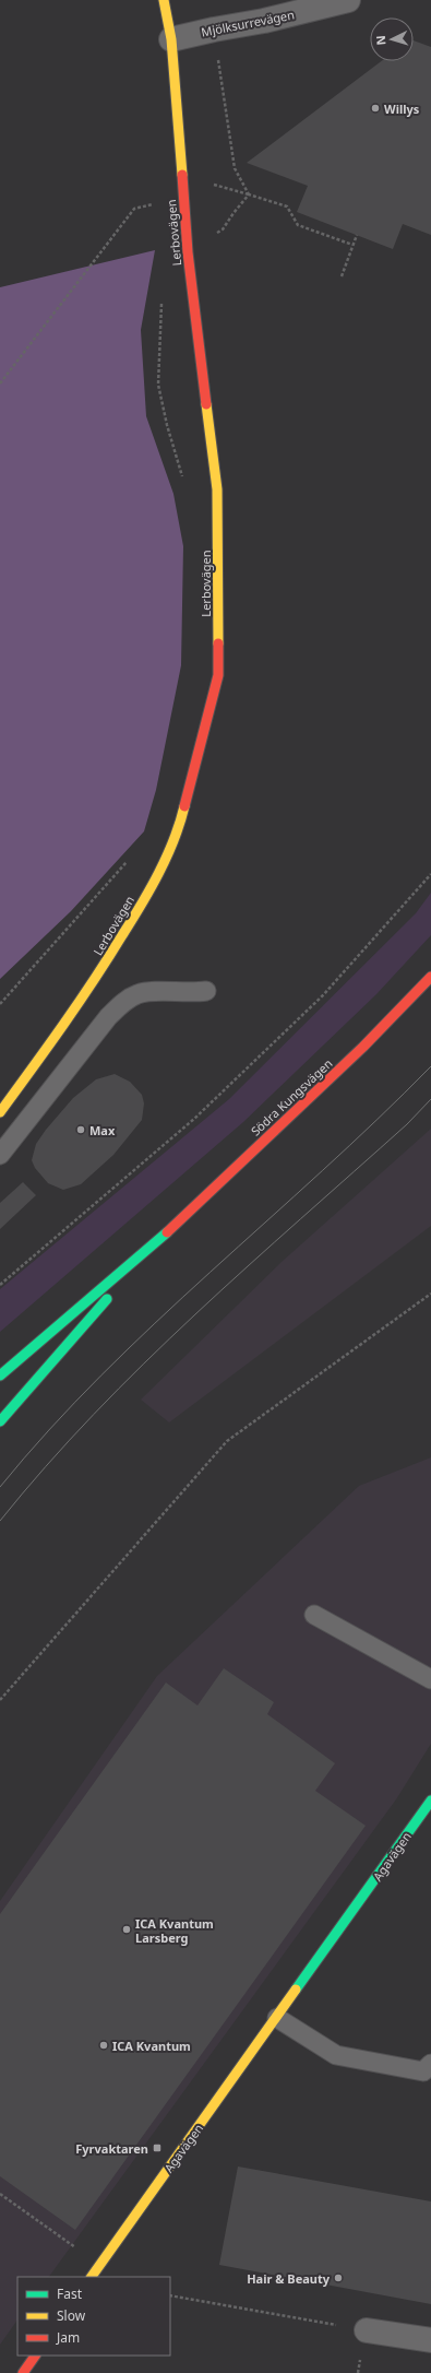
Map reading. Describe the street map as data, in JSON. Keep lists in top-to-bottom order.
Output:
{
  "streets": {
    "street": [
      "Mjölksurrevägen",
      "Lerbovägen",
      "Södra Kungsvägen",
      "Agavägen"
    ]
  },
  "crossings": [
    ["Mjölksurrevägen", "Lerbovägen"]
  ],
  "places": {
    "other": [
      "Willys",
      "Max",
      "ICA Kvantum Larsberg",
      "ICA Kvantum",
      "Hair & Beauty"
    ],
    "transit": ["Fyrvaktaren"]
  },
  "legend": ["Fast", "Slow", "Jam"],
  "north": "left"
}
